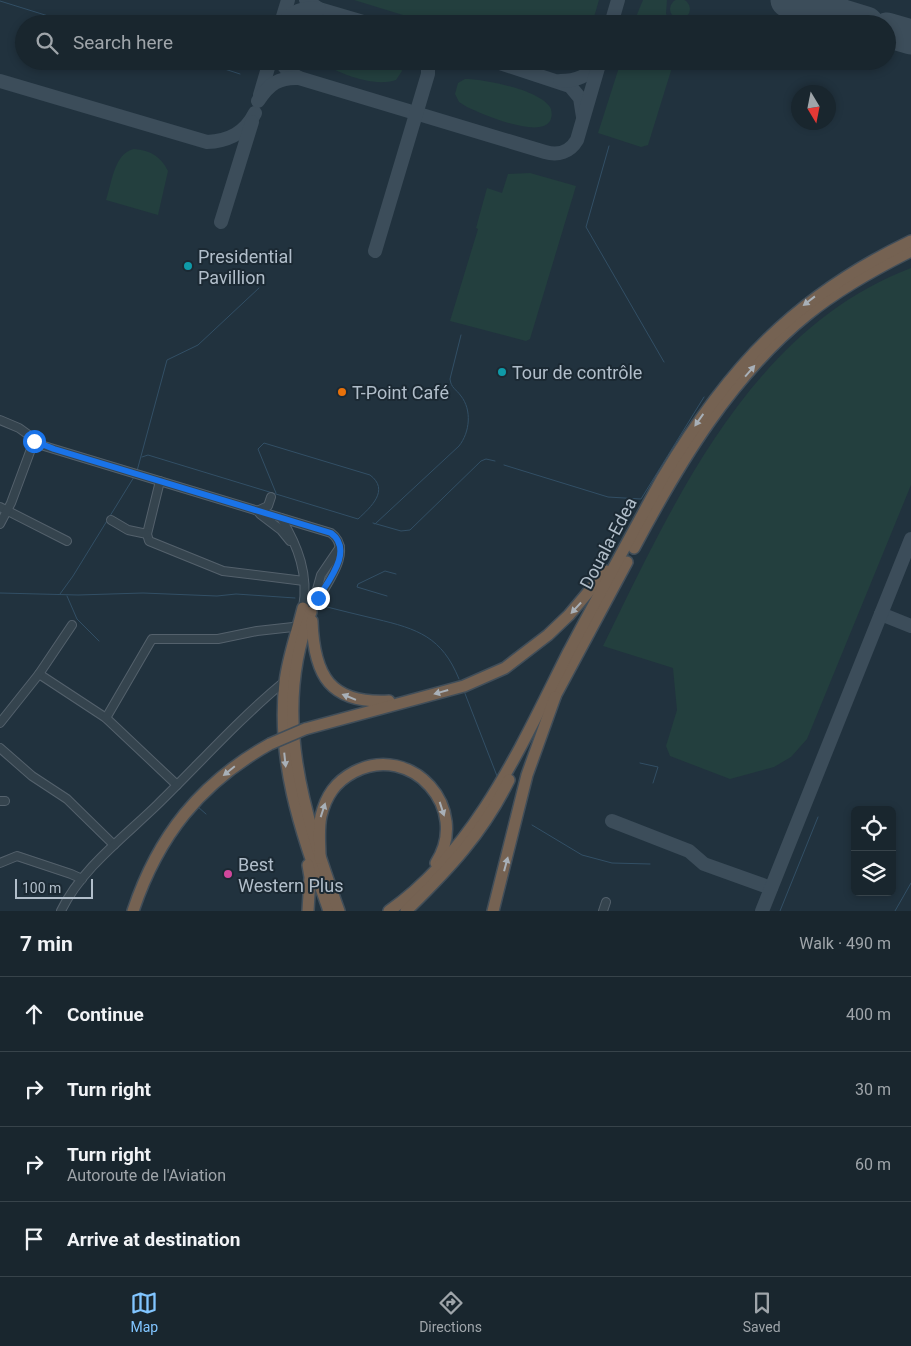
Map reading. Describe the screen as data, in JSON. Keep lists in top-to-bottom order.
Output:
{
  "streets": {
    "highway": ["Douala-Edea"]
  },
  "places": [
    "Presidential Pavillion",
    "Tour de contrôle",
    "T-Point Café",
    "Best Western Plus"
  ],
  "scale_bar": "100 m",
  "north": "bottom",
  "page": {
    "search": "Search here",
    "scale": "100 m",
    "heading": ["7 min", "Walk · 490 m"],
    "list": [
      ["Continue", "400 m"],
      ["Turn right", "30 m"],
      ["Turn right", "Autoroute de l'Aviation", "60 m"],
      "Arrive at destination"
    ],
    "nav": ["Map", "Directions", "Saved"]
  }
}
